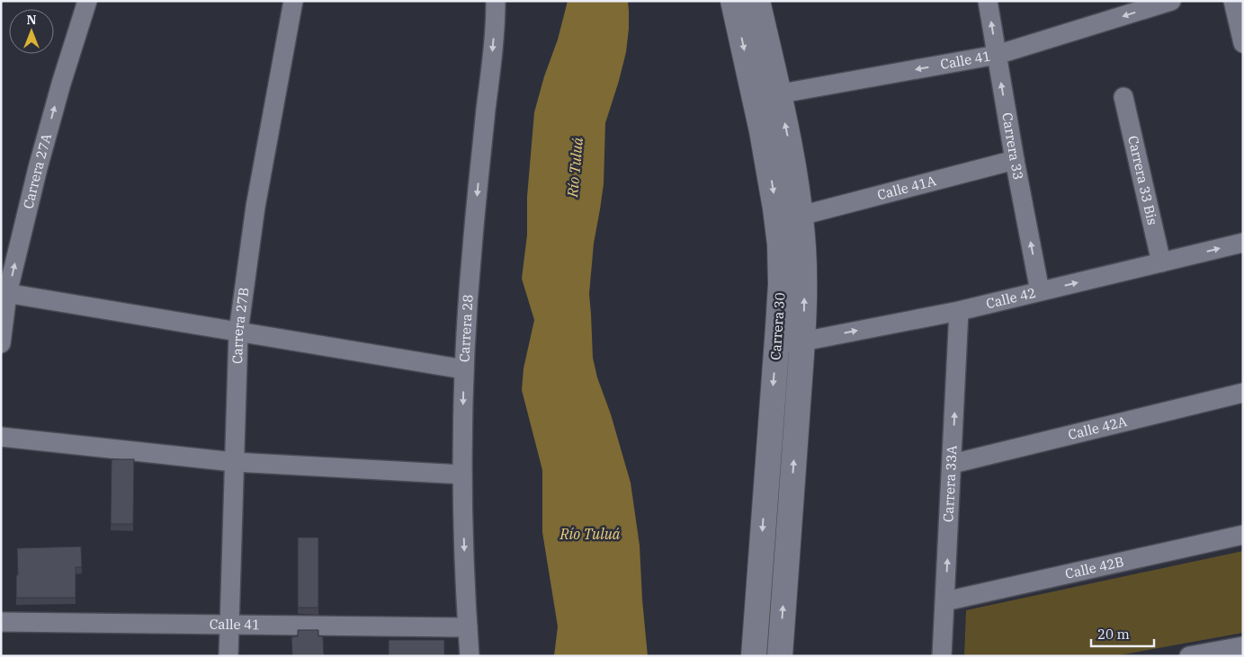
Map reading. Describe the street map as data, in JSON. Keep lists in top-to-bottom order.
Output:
{
  "streets": {
    "main road": ["Carrera 30"],
    "street": [
      "Calle 41",
      "Carrera 33",
      "Carrera 27A",
      "Carrera 33 Bis",
      "Calle 41A",
      "Calle 42",
      "Carrera 27B",
      "Carrera 28",
      "Calle 42A",
      "Carrera 33A",
      "Calle 42B"
    ]
  },
  "crossings": [
    ["Calle 41", "Carrera 33"],
    ["Calle 41", "Carrera 27B"],
    ["Calle 41", "Carrera 30"],
    ["Calle 41", "Carrera 28"],
    ["Carrera 33", "Calle 41A"],
    ["Carrera 33", "Calle 42"],
    ["Carrera 33 Bis", "Calle 42"],
    ["Calle 41A", "Carrera 30"],
    ["Calle 42", "Carrera 30"],
    ["Calle 42", "Carrera 33A"],
    ["Calle 42A", "Carrera 33A"],
    ["Carrera 33A", "Calle 42B"]
  ],
  "one_way": [
    "Calle 41",
    "Carrera 33",
    "Carrera 27A",
    "Calle 42",
    "Carrera 28",
    "Carrera 33A"
  ],
  "water": ["Río Tuluá"],
  "scale_bar": "20 m",
  "north": "top"
}
